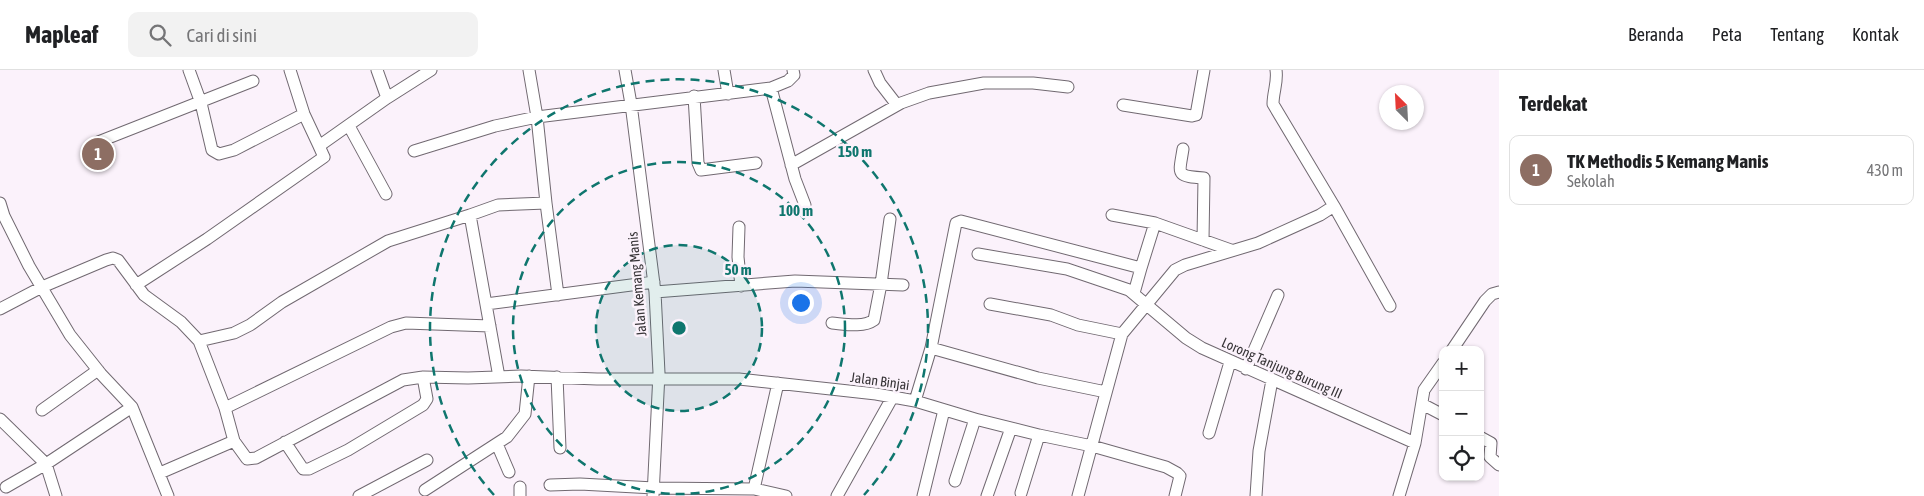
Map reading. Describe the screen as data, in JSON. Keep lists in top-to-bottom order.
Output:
{
  "streets": {
    "street": ["Jalan Kemang Manis", "Lorong Tanjung Burung III", "Jalan Binjai"]
  },
  "crossings": [
    ["Jalan Kemang Manis", "Jalan Binjai"]
  ],
  "north": "top left",
  "page": {
    "header": "Mapleaf",
    "search": "Cari di sini",
    "nav": [
      "Beranda",
      "Peta",
      "Tentang",
      "Kontak"
    ],
    "heading": "Terdekat",
    "list": [
      {
        "mark": "1",
        "name": "TK Methodis 5 Kemang Manis",
        "note": "Sekolah",
        "value": "430 m"
      }
    ],
    "pins": "1",
    "map_buttons": ["+", "−"]
  },
  "rings": ["150 m", "100 m", "50 m"]
}
